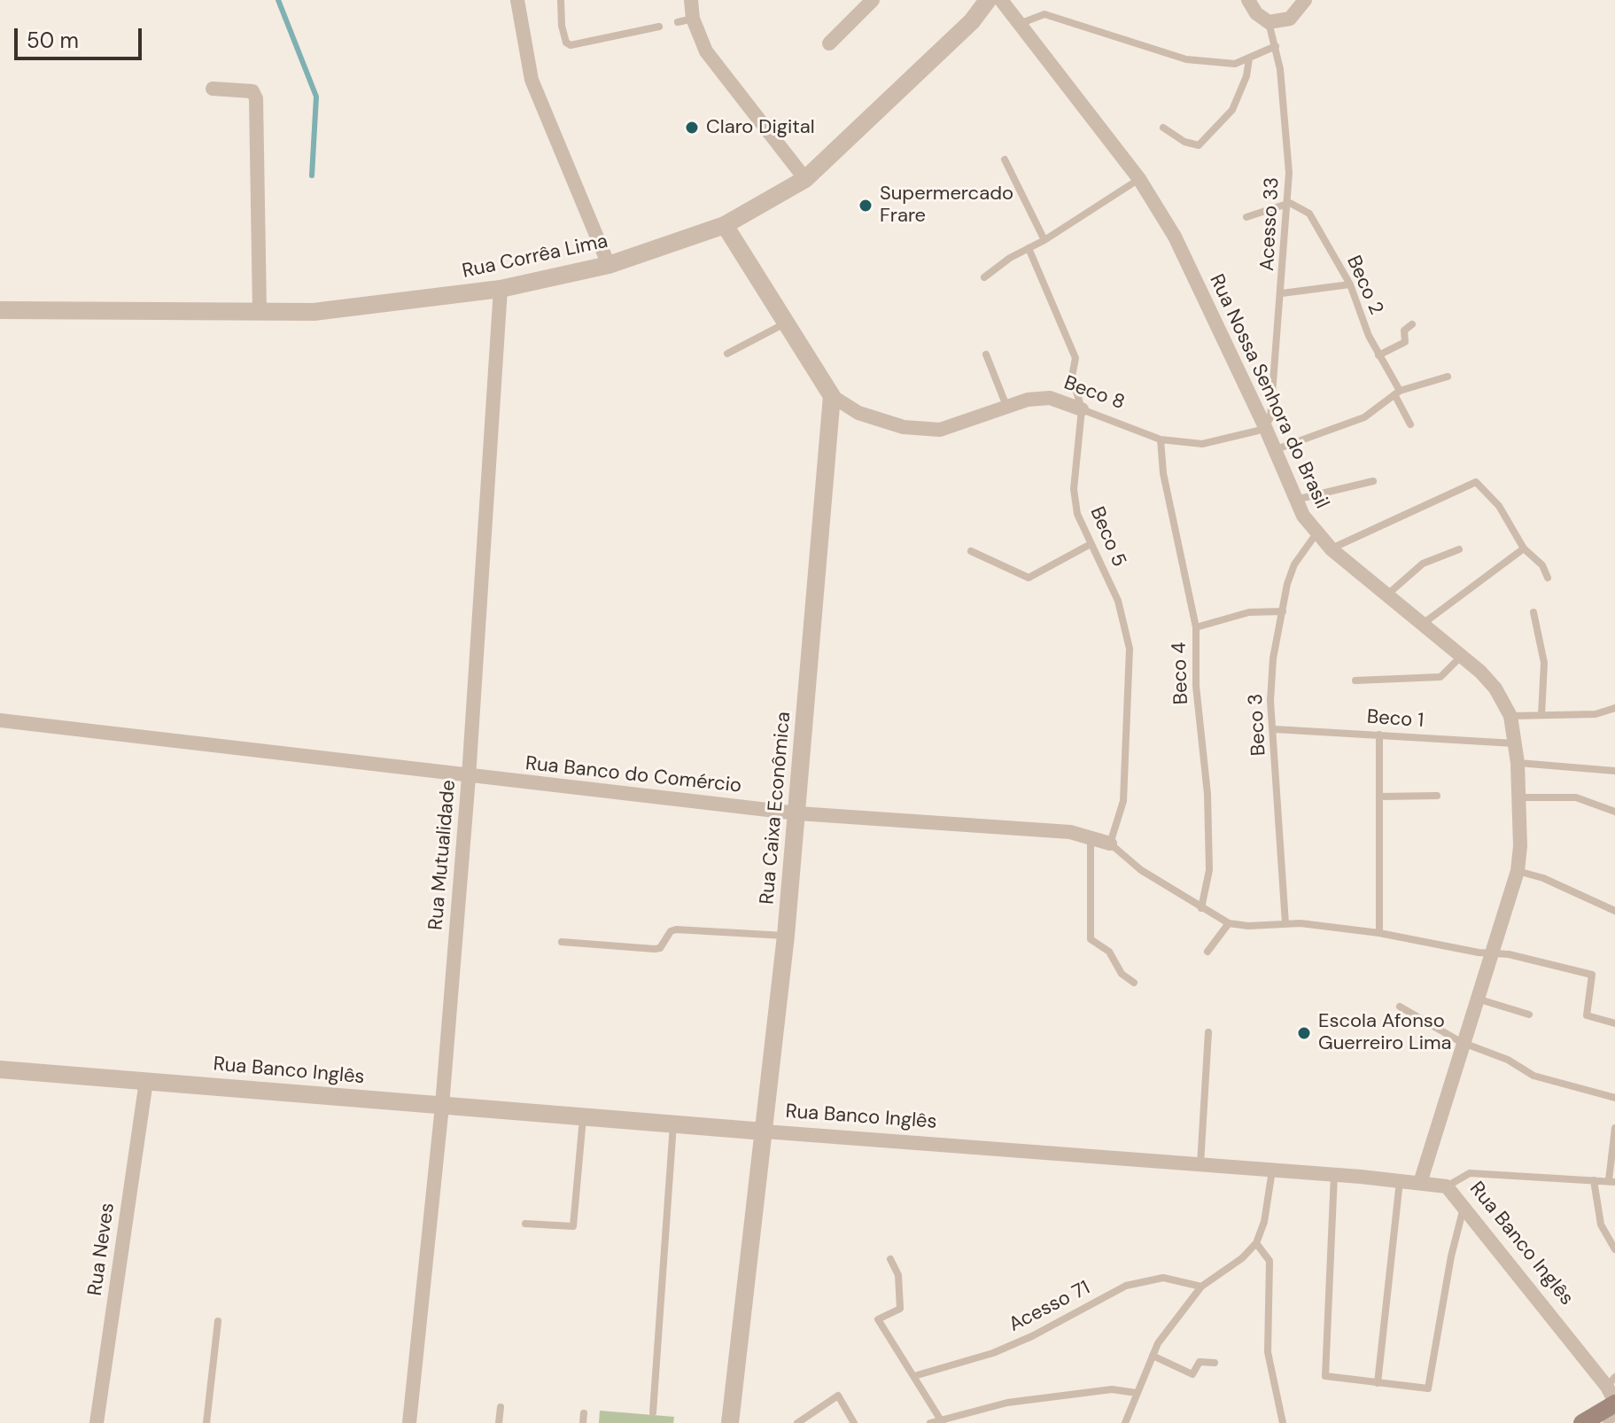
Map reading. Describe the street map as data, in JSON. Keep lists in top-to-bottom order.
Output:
{
  "streets": {
    "street": [
      "Rua Corrêa Lima",
      "Rua Nossa Senhora do Brasil",
      "Beco 8",
      "Rua Banco do Comércio",
      "Rua Caixa Econômica",
      "Rua Mutualidade",
      "Rua Banco Inglês",
      "Rua Neves"
    ],
    "lane": [
      "Acesso 33",
      "Beco 2",
      "Beco 5",
      "Beco 4",
      "Beco 1",
      "Beco 3",
      "Acesso 71"
    ]
  },
  "crossings": [
    ["Acesso 33", "Beco 2"],
    ["Acesso 33", "Rua Nossa Senhora do Brasil"],
    ["Acesso 33", "Beco 8"],
    ["Rua Corrêa Lima", "Rua Mutualidade"],
    ["Rua Nossa Senhora do Brasil", "Beco 8"],
    ["Rua Nossa Senhora do Brasil", "Beco 1"],
    ["Rua Nossa Senhora do Brasil", "Beco 3"],
    ["Rua Nossa Senhora do Brasil", "Rua Banco do Comércio"],
    ["Rua Nossa Senhora do Brasil", "Rua Banco Inglês"],
    ["Beco 8", "Beco 5"],
    ["Beco 8", "Beco 4"],
    ["Beco 8", "Rua Caixa Econômica"],
    ["Beco 5", "Rua Banco do Comércio"],
    ["Beco 4", "Rua Banco do Comércio"],
    ["Beco 1", "Beco 3"],
    ["Beco 3", "Rua Banco do Comércio"],
    ["Rua Banco do Comércio", "Rua Caixa Econômica"],
    ["Rua Banco do Comércio", "Rua Mutualidade"],
    ["Rua Caixa Econômica", "Rua Banco Inglês"],
    ["Rua Mutualidade", "Rua Banco Inglês"],
    ["Rua Banco Inglês", "Rua Neves"]
  ],
  "places": ["Claro Digital", "Supermercado Frare", "Escola Afonso Guerreiro Lima"],
  "scale_bar": "50 m"
}
